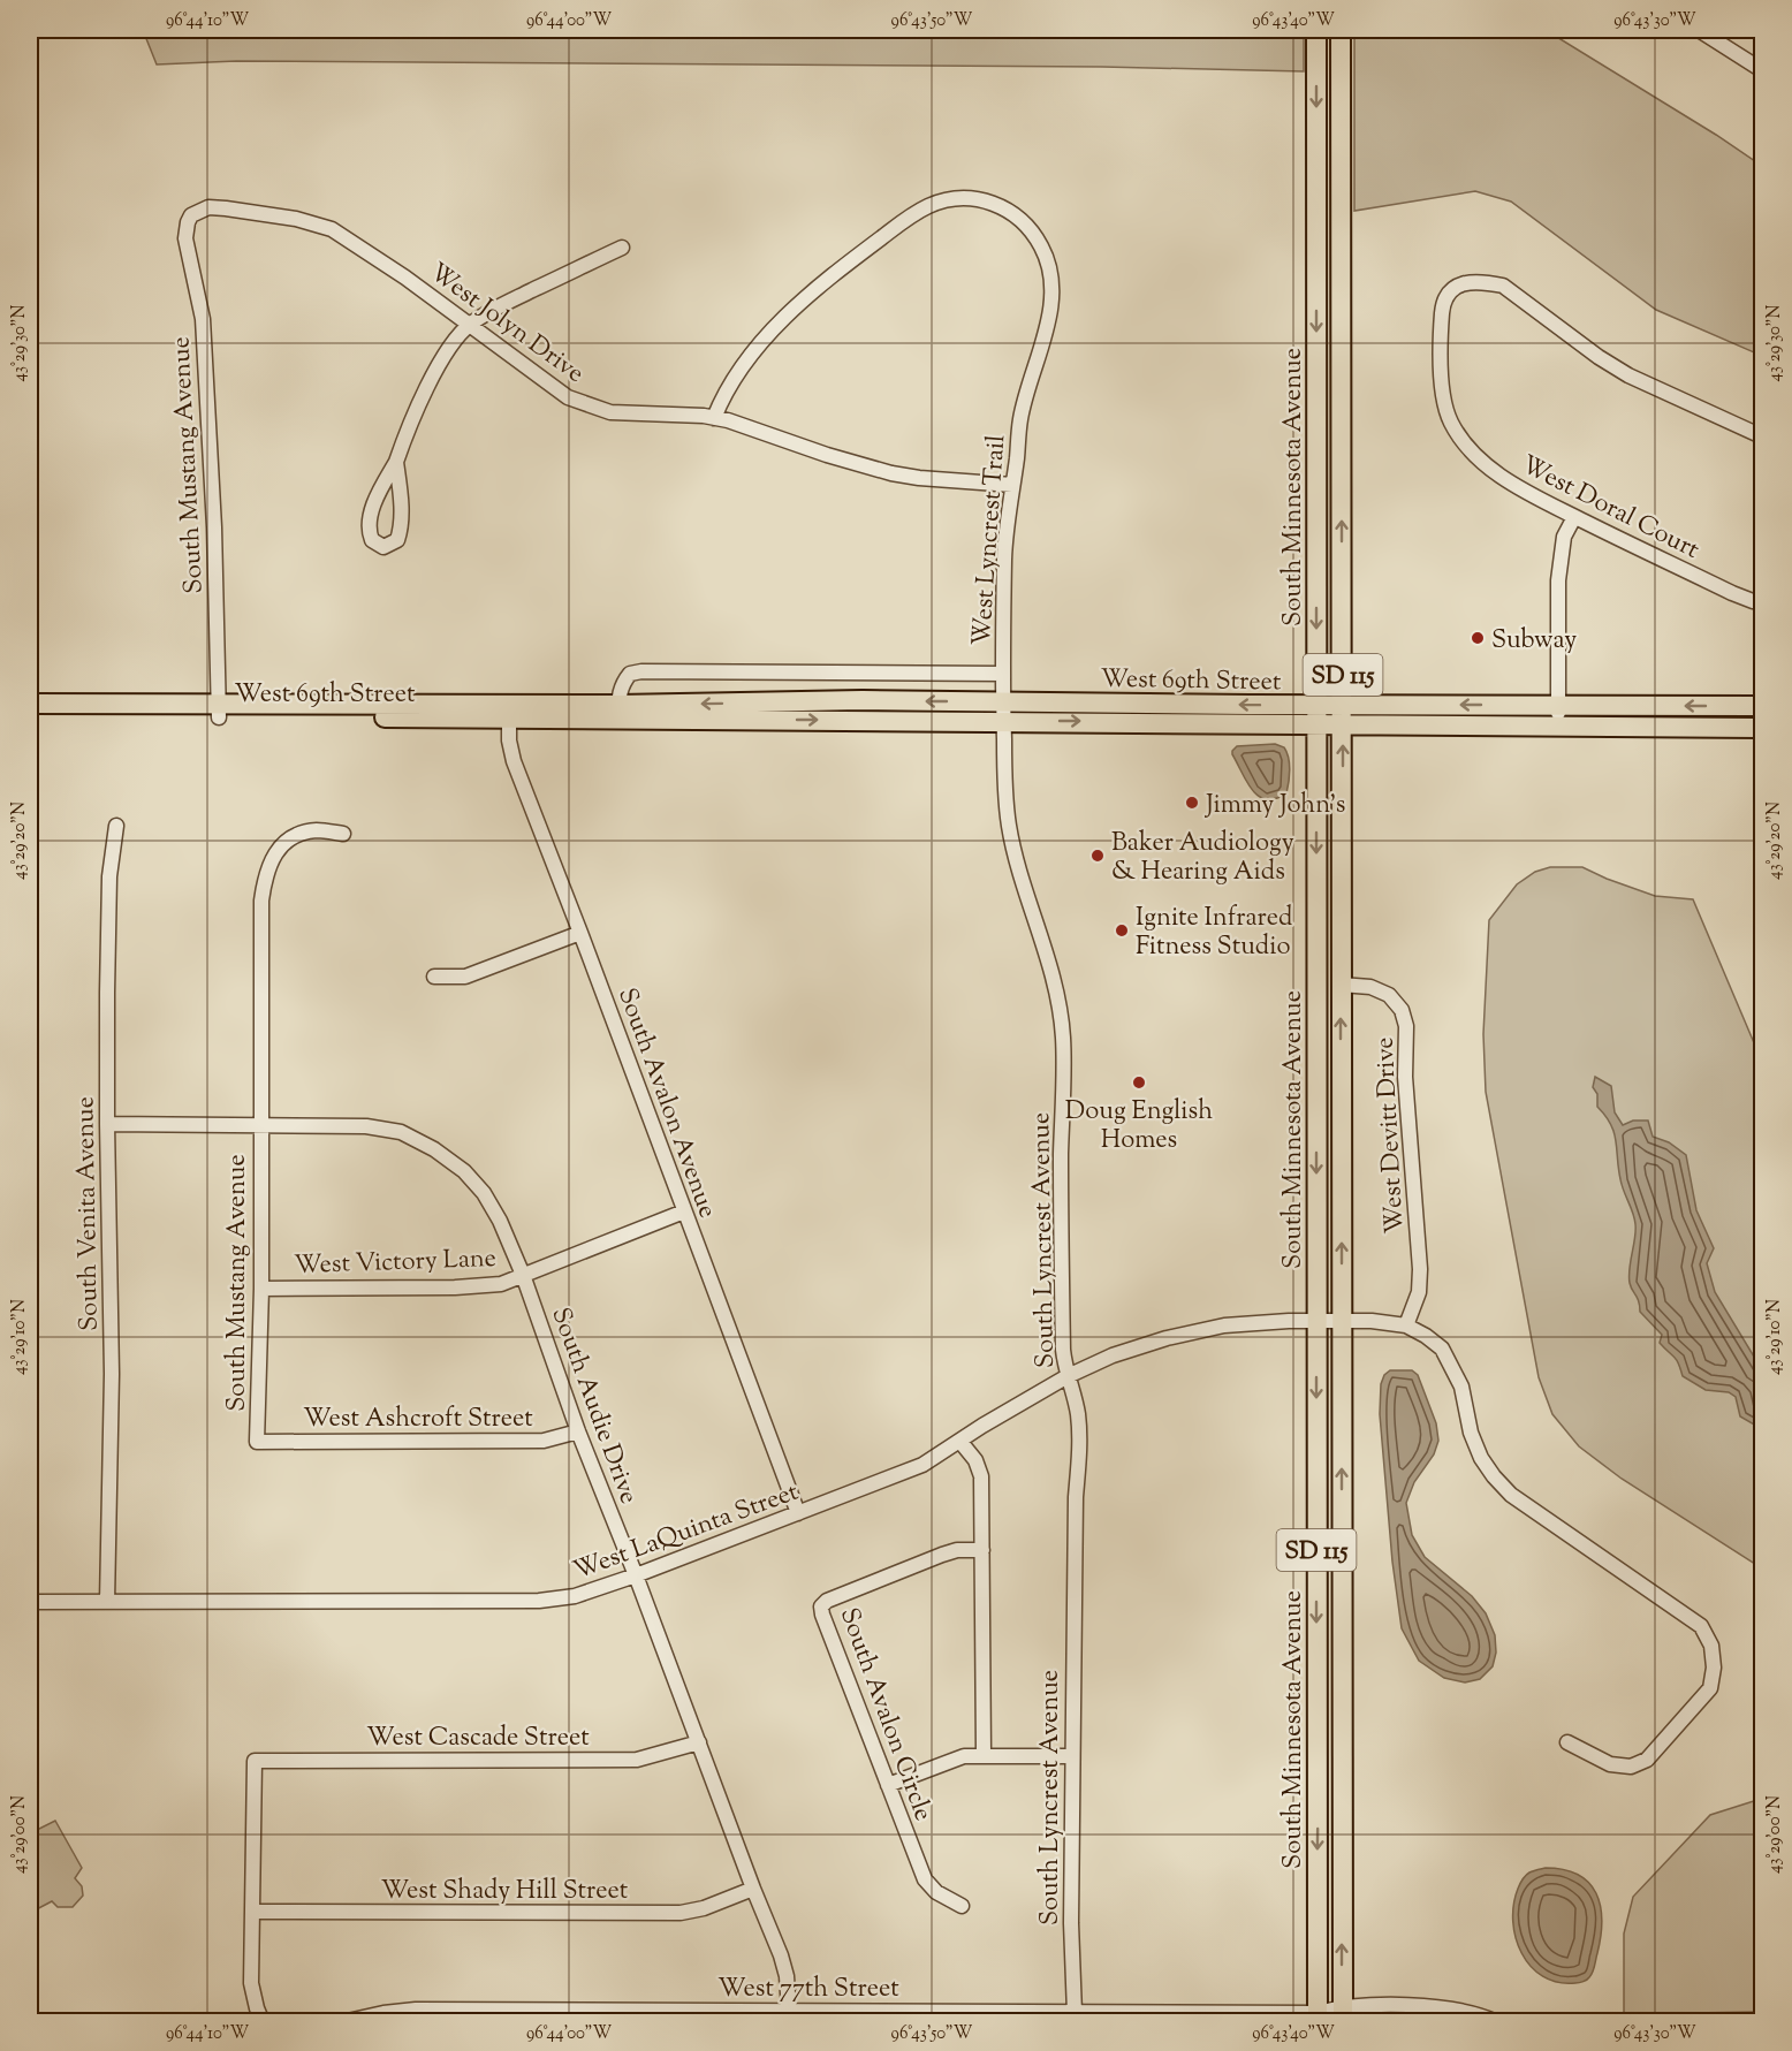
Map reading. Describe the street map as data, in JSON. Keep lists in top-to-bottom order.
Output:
{
  "streets": {
    "main road": ["South Minnesota Avenue", "SD 115", "West 69th Street"],
    "street": [
      "West Jolyn Drive",
      "South Mustang Avenue",
      "West Doral Court",
      "West Lyncrest Trail",
      "South Avalon Avenue",
      "West Devitt Drive",
      "South Venita Avenue",
      "South Lyncrest Avenue",
      "West Victory Lane",
      "South Audie Drive",
      "West Ashcroft Street",
      "West LaQuinta Street",
      "South Avalon Circle",
      "West Cascade Street",
      "West Shady Hill Street",
      "West 77th Street"
    ]
  },
  "crossings": [
    ["West Jolyn Drive", "South Mustang Avenue"],
    ["West Jolyn Drive", "West Lyncrest Trail"],
    ["South Mustang Avenue", "West 69th Street"],
    ["South Mustang Avenue", "West Victory Lane"],
    ["South Mustang Avenue", "South Audie Drive"],
    ["South Mustang Avenue", "West Ashcroft Street"],
    ["South Minnesota Avenue", "West 69th Street"],
    ["South Minnesota Avenue", "West Devitt Drive"],
    ["South Minnesota Avenue", "West LaQuinta Street"],
    ["South Minnesota Avenue", "West 77th Street"],
    ["West Lyncrest Trail", "West 69th Street"],
    ["West Lyncrest Trail", "South Lyncrest Avenue"],
    ["West 69th Street", "South Avalon Avenue"],
    ["West 69th Street", "South Lyncrest Avenue"],
    ["South Avalon Avenue", "West Victory Lane"],
    ["South Avalon Avenue", "West LaQuinta Street"],
    ["West Devitt Drive", "West LaQuinta Street"],
    ["South Venita Avenue", "South Audie Drive"],
    ["South Venita Avenue", "West LaQuinta Street"],
    ["South Lyncrest Avenue", "West LaQuinta Street"],
    ["South Lyncrest Avenue", "West 77th Street"],
    ["West Victory Lane", "South Audie Drive"],
    ["South Audie Drive", "West Ashcroft Street"],
    ["South Audie Drive", "West LaQuinta Street"],
    ["South Audie Drive", "West Cascade Street"],
    ["South Audie Drive", "West Shady Hill Street"],
    ["South Audie Drive", "West 77th Street"],
    ["West Cascade Street", "West Shady Hill Street"]
  ],
  "places": [
    "Subway",
    "Jimmy John's",
    "Baker Audiology & Hearing Aids",
    "Ignite Infrared Fitness Studio",
    "Doug English Homes"
  ],
  "coordinates": [
    "96°44'10\"W",
    "96°44'00\"W",
    "96°43'50\"W",
    "96°43'40\"W",
    "96°43'30\"W",
    "43°29'30\"N",
    "43°29'20\"N",
    "43°29'10\"N",
    "43°29'00\"N"
  ]
}
